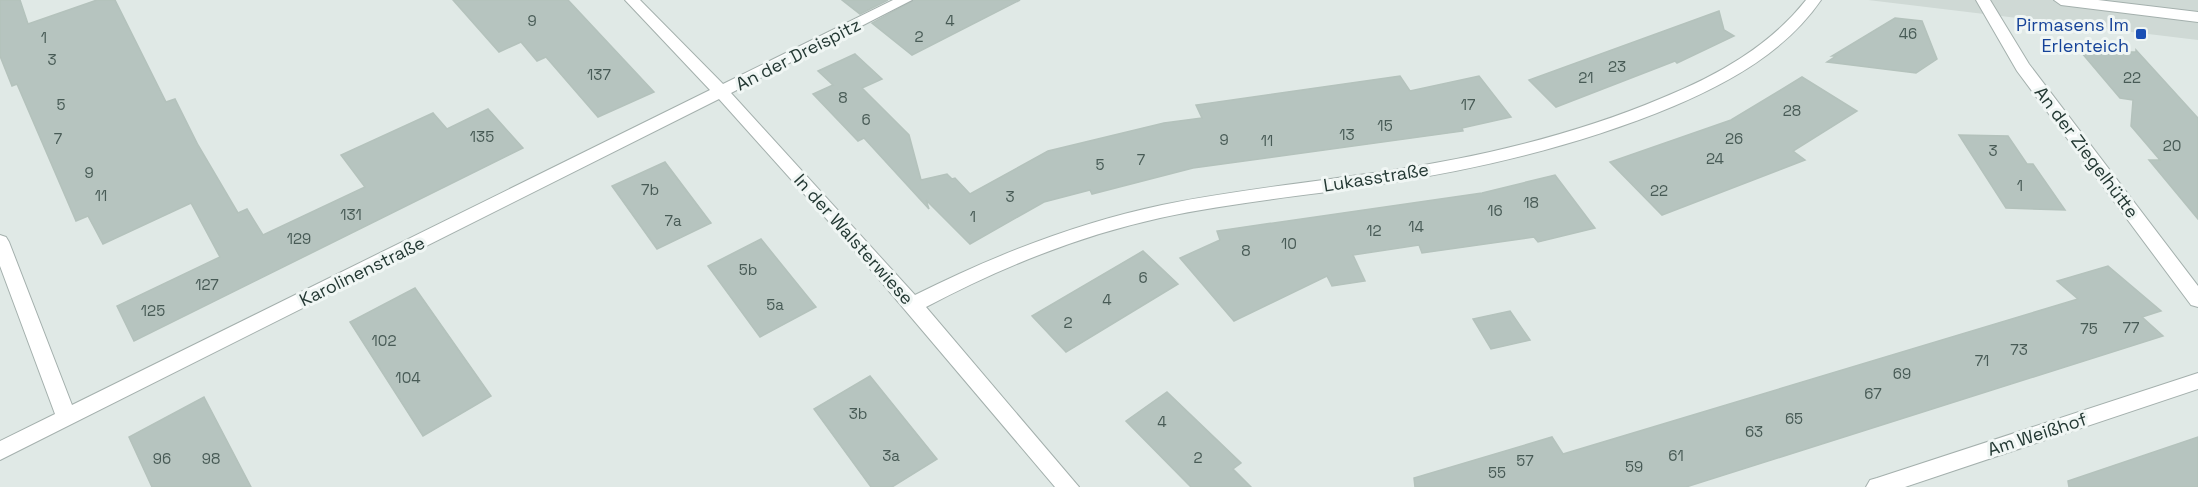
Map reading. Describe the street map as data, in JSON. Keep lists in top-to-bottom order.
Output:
{
  "streets": {
    "street": [
      "An der Dreispitz",
      "An der Ziegelhütte",
      "Lukasstraße",
      "In der Walsterwiese",
      "Karolinenstraße",
      "Am Weißhof"
    ]
  },
  "crossings": [
    ["An der Dreispitz", "In der Walsterwiese"],
    ["An der Dreispitz", "Karolinenstraße"],
    ["Lukasstraße", "In der Walsterwiese"],
    ["In der Walsterwiese", "Karolinenstraße"]
  ],
  "places": {
    "transit": ["Pirmasens Im Erlenteich"]
  },
  "house_numbers": [
    "9",
    "4",
    "46",
    "2",
    "1",
    "3",
    "23",
    "137",
    "21",
    "22",
    "8",
    "5",
    "17",
    "28",
    "6",
    "15",
    "13",
    "135",
    "7",
    "26",
    "9",
    "11",
    "20",
    "3",
    "24",
    "7",
    "5",
    "9",
    "1",
    "7b",
    "22",
    "11",
    "3",
    "18",
    "16",
    "131",
    "1",
    "7a",
    "14",
    "12",
    "129",
    "10",
    "8",
    "5b",
    "6",
    "127",
    "4",
    "5a",
    "125",
    "2",
    "77",
    "75",
    "102",
    "73",
    "71",
    "69",
    "104",
    "67",
    "3b",
    "65",
    "4",
    "63",
    "3a",
    "61",
    "2",
    "96",
    "98",
    "57",
    "59",
    "55"
  ]
}
